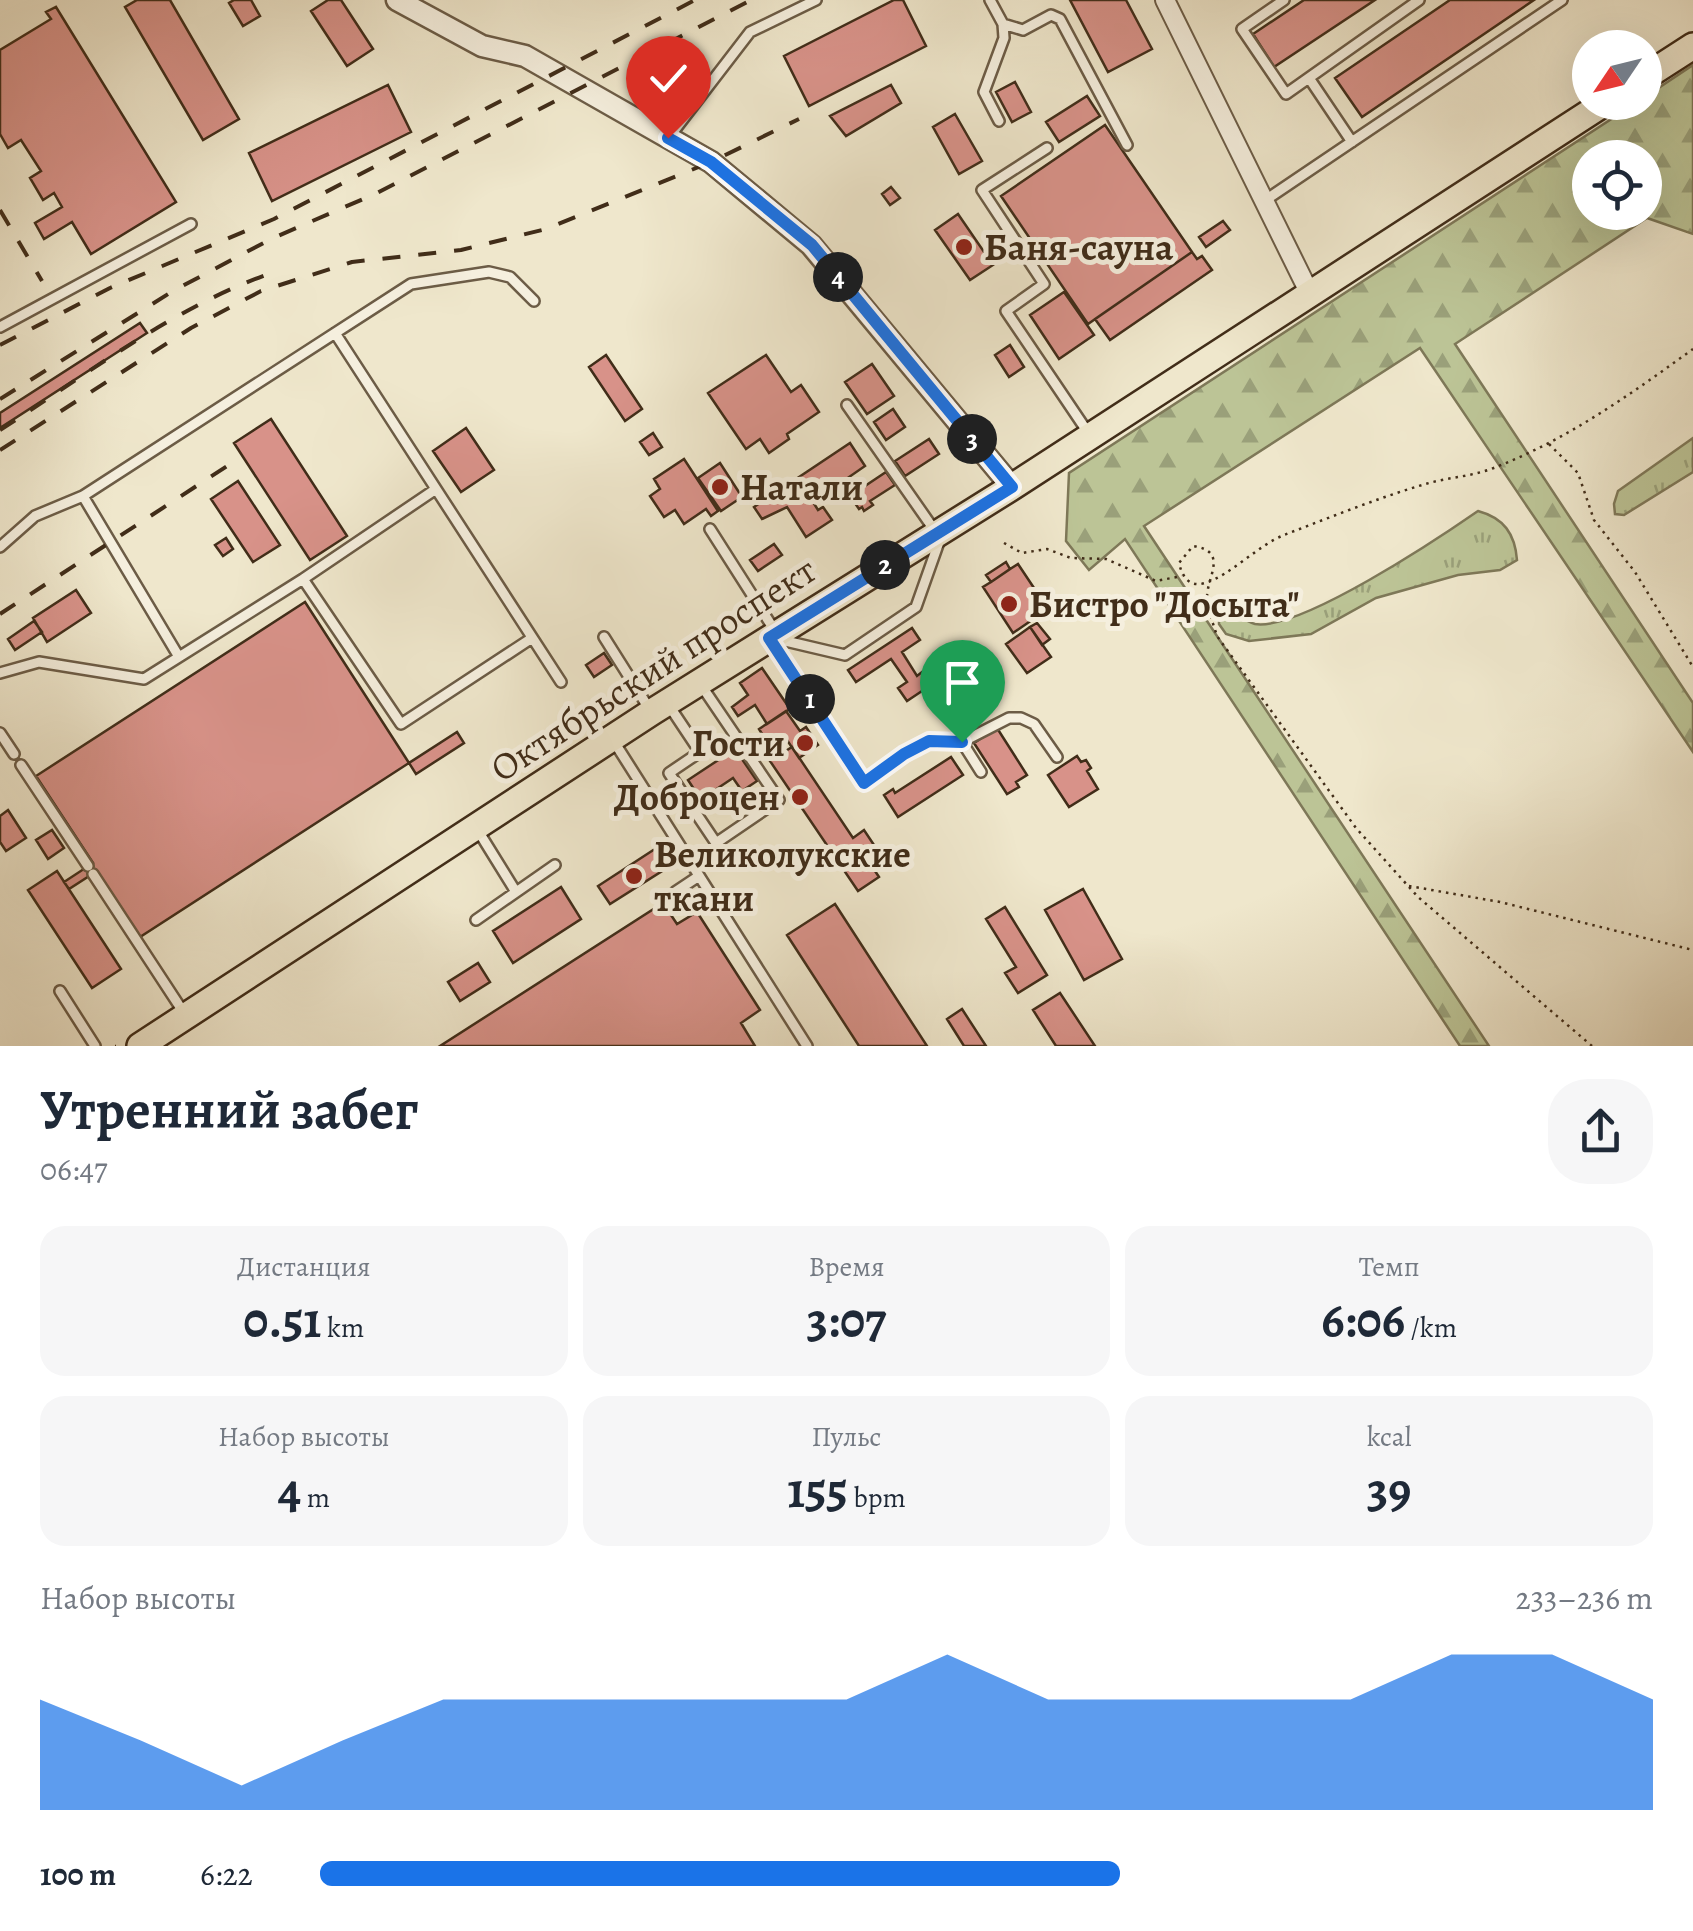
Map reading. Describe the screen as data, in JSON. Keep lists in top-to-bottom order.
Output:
{
  "streets": {
    "main road": ["Октябрьский проспект"]
  },
  "places": [
    "Баня-сауна",
    "Натали",
    "Бистро \"Досыта\"",
    "Гости",
    "Доброцен",
    "Великолукские ткани"
  ],
  "north": "bottom left",
  "page": {
    "pins": [
      "4",
      "3",
      "2",
      "1"
    ],
    "heading": ["Утренний забег", "06:47"],
    "stats": [
      ["Дистанция", "0.51 km"],
      ["Время", "3:07"],
      ["Темп", "6:06 /km"],
      ["Набор высоты", "4 m"],
      ["Пульс", "155 bpm"],
      ["kcal", "39"]
    ],
    "chart": ["Набор высоты", "233–236 m"],
    "list": [
      {
        "name": "100 m",
        "note": "6:22"
      }
    ]
  }
}
